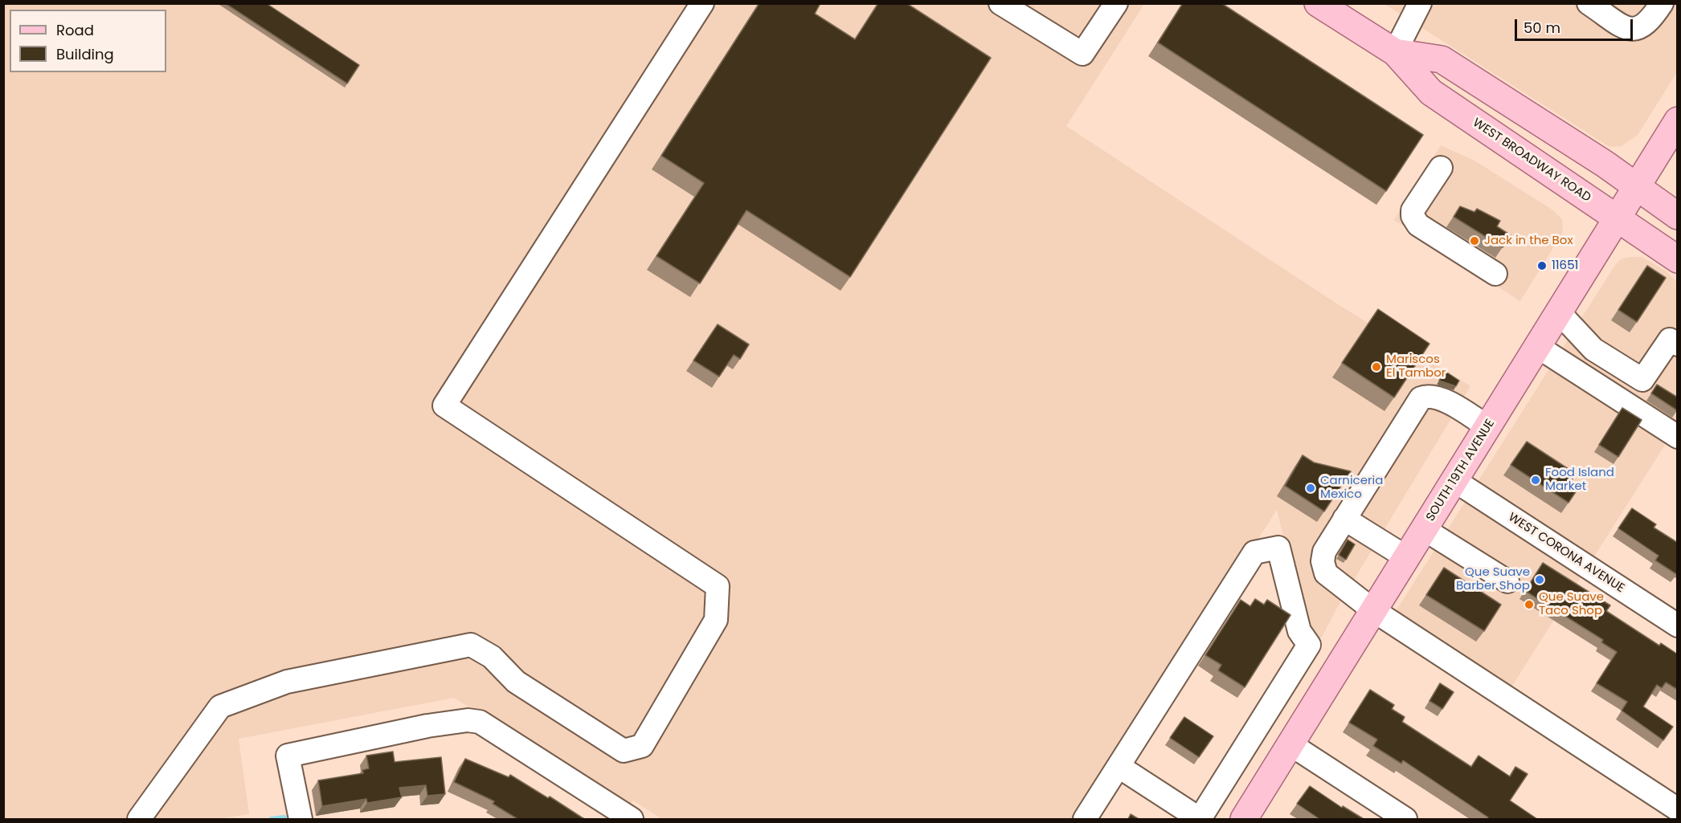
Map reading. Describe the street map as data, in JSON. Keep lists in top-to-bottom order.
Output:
{
  "streets": {
    "main road": ["WEST BROADWAY ROAD", "SOUTH 19TH AVENUE"],
    "street": ["WEST CORONA AVENUE"]
  },
  "crossings": [
    ["WEST BROADWAY ROAD", "SOUTH 19TH AVENUE"],
    ["SOUTH 19TH AVENUE", "WEST CORONA AVENUE"]
  ],
  "places": [
    "Jack in the Box",
    "11651",
    "Mariscos El Tambor",
    "Food Island Market",
    "Carniceria Mexico",
    "Que Suave Barber Shop",
    "Que Suave Taco Shop"
  ],
  "legend": ["Road", "Building"],
  "scale_bar": "50 m"
}
